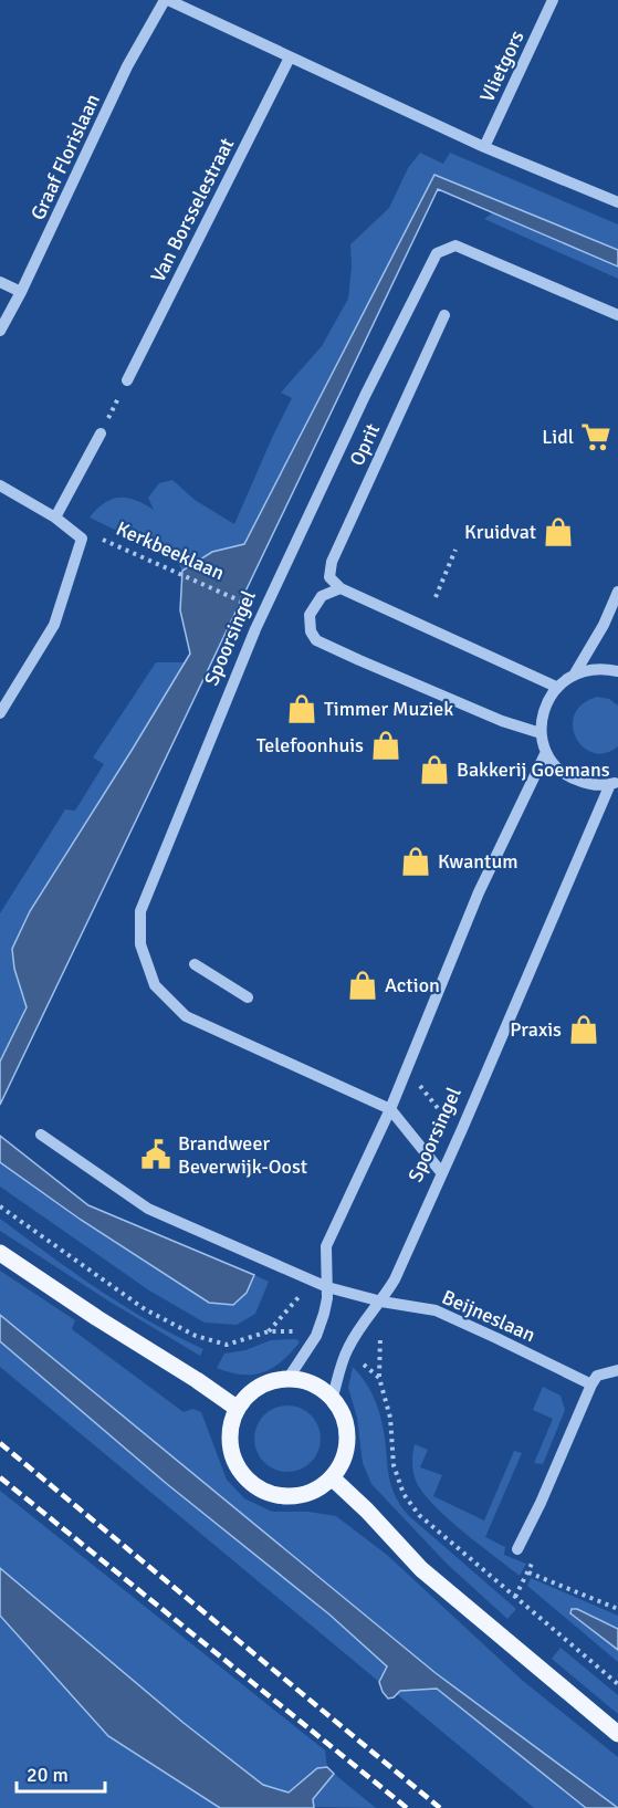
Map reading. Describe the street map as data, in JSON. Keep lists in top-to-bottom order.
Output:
{
  "streets": {
    "street": [
      "Vlietgors",
      "Graaf Florislaan",
      "Van Borsselestraat",
      "Oprit",
      "Spoorsingel",
      "Beijneslaan"
    ],
    "path": ["Kerkbeeklaan"]
  },
  "crossings": [
    ["Spoorsingel", "Beijneslaan"]
  ],
  "places": {
    "supermarket": ["Lidl"],
    "shop": [
      "Kruidvat",
      "Timmer Muziek",
      "Telefoonhuis",
      "Bakkerij Goemans",
      "Kwantum",
      "Action",
      "Praxis"
    ],
    "public building": ["Brandweer Beverwijk-Oost"]
  },
  "scale_bar": "20 m"
}
